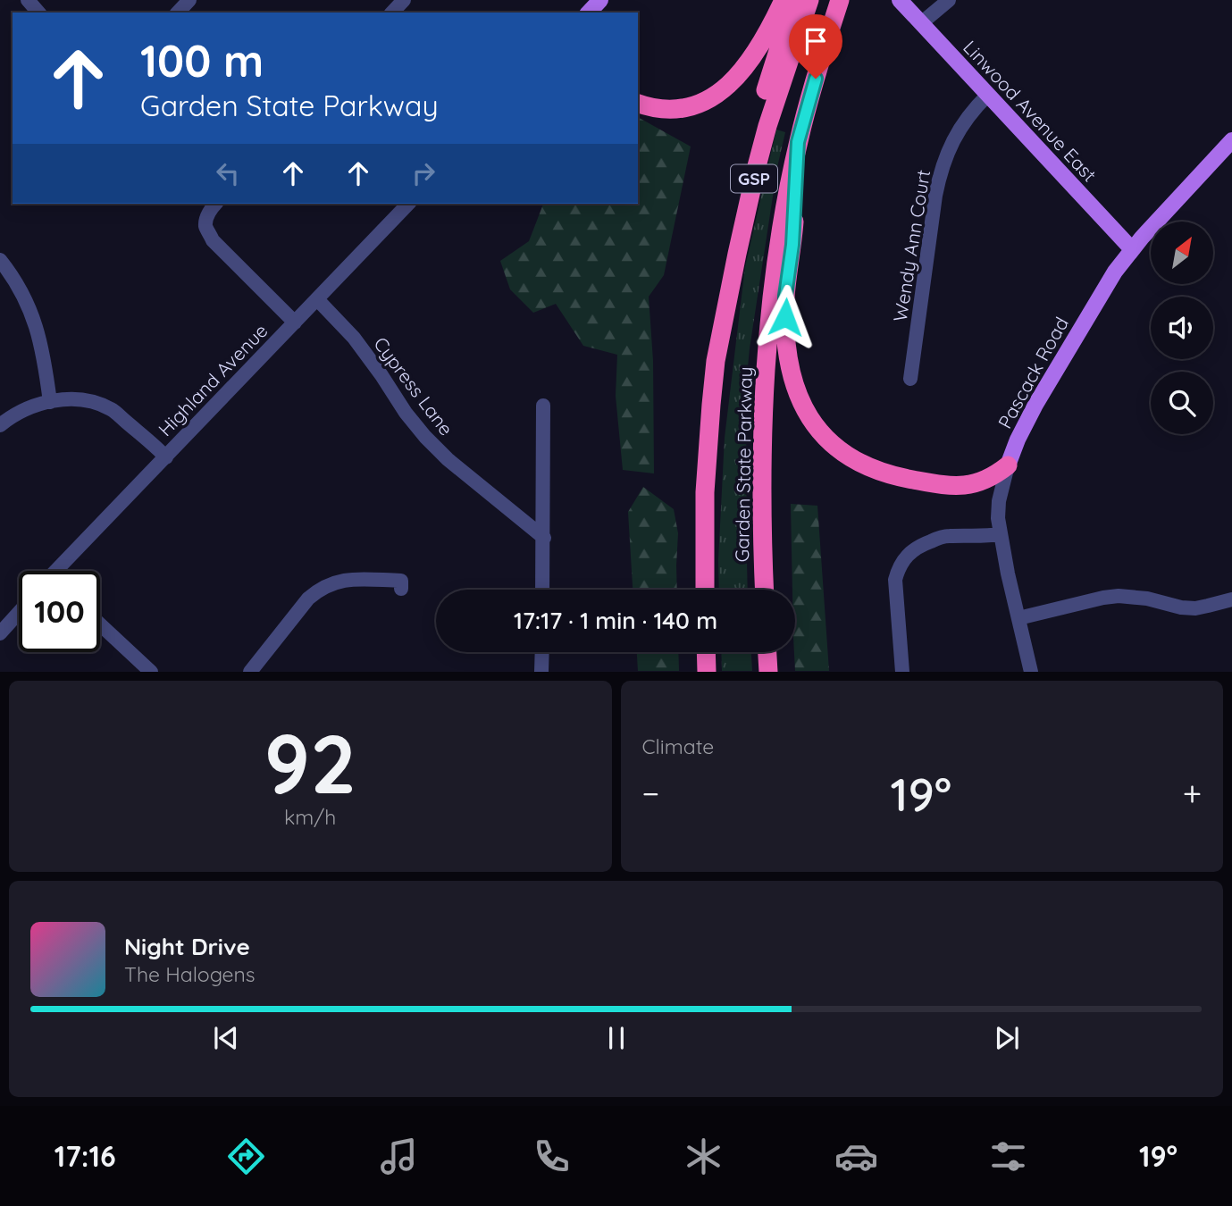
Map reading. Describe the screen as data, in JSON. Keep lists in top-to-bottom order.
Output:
{
  "streets": {
    "highway": ["GSP", "Garden State Parkway"],
    "main road": ["Linwood Avenue East", "Pascack Road"],
    "street": ["Wendy Ann Court", "Highland Avenue", "Cypress Lane"]
  },
  "crossings": [
    ["Linwood Avenue East", "Wendy Ann Court"],
    ["Linwood Avenue East", "Pascack Road"],
    ["Highland Avenue", "Cypress Lane"]
  ],
  "north": "top right",
  "page": {
    "turn": ["100 m", "Garden State Parkway"],
    "limit": "100",
    "trip": "17:17 · 1 min · 140 m",
    "tile": [
      ["92", "km/h"],
      "Climate"
    ],
    "heat": ["−", "19°", "+"],
    "song": ["Night Drive", "The Halogens"],
    "tabs": ["17:16", "19°"]
  }
}
